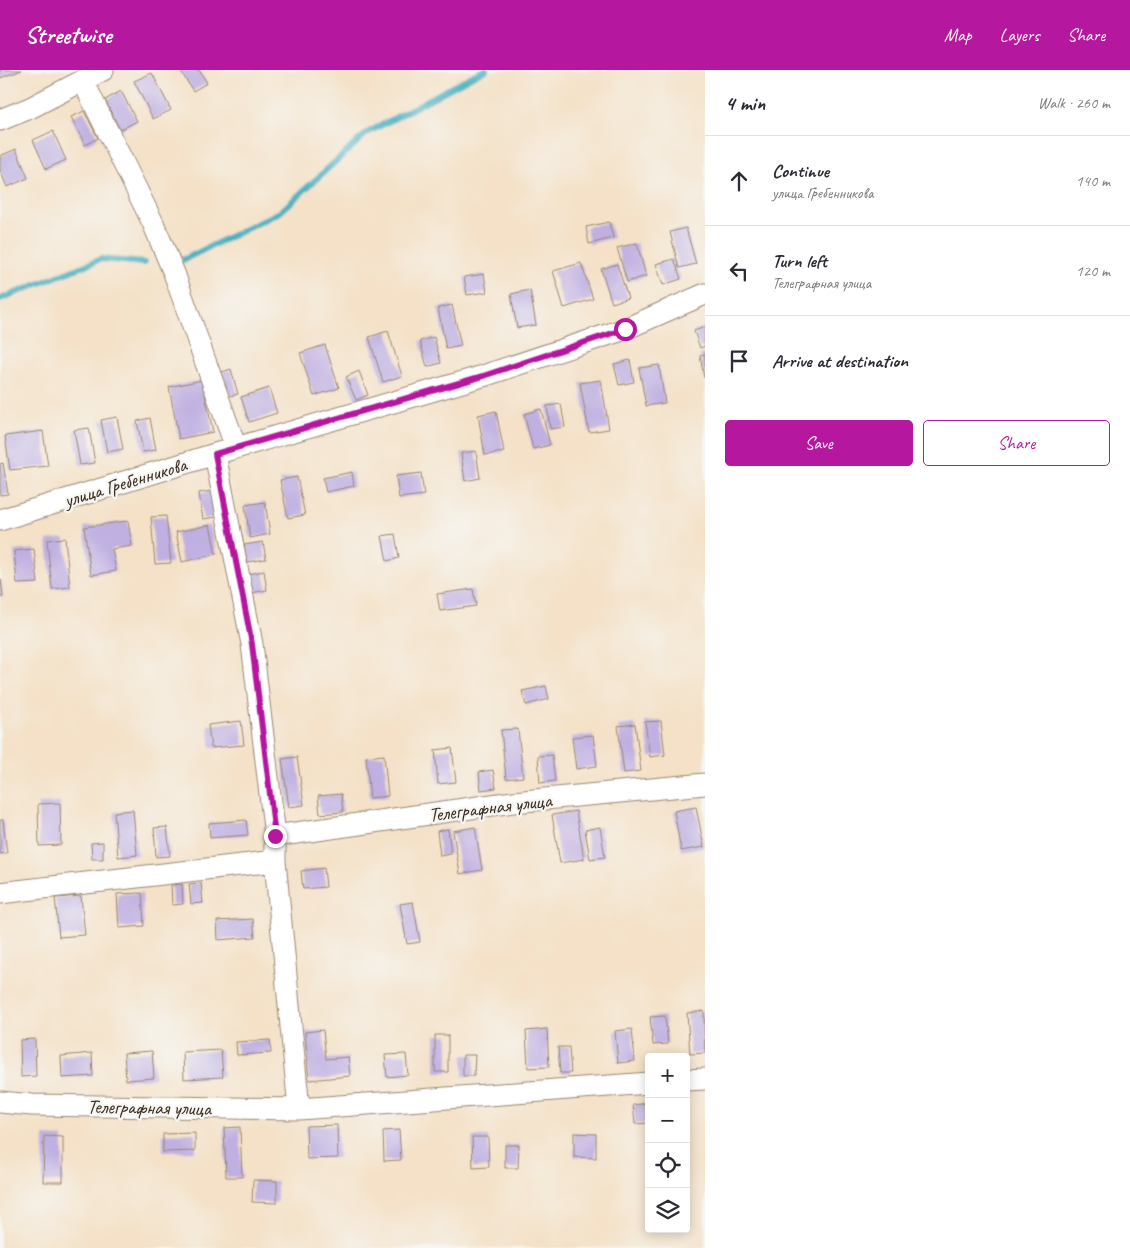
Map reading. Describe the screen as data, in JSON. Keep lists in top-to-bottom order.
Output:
{
  "streets": {
    "street": ["улица Гребенникова", "Телеграфная улица"]
  },
  "page": {
    "header": "Streetwise",
    "nav": ["Map", "Layers", "Share"],
    "heading": ["4 min", "Walk · 260 m"],
    "list": [
      ["Continue", "улица Гребенникова", "140 m"],
      ["Turn left", "Телеграфная улица", "120 m"],
      "Arrive at destination"
    ],
    "buttons": ["Save", "Share"],
    "map_buttons": ["+", "−"]
  }
}
